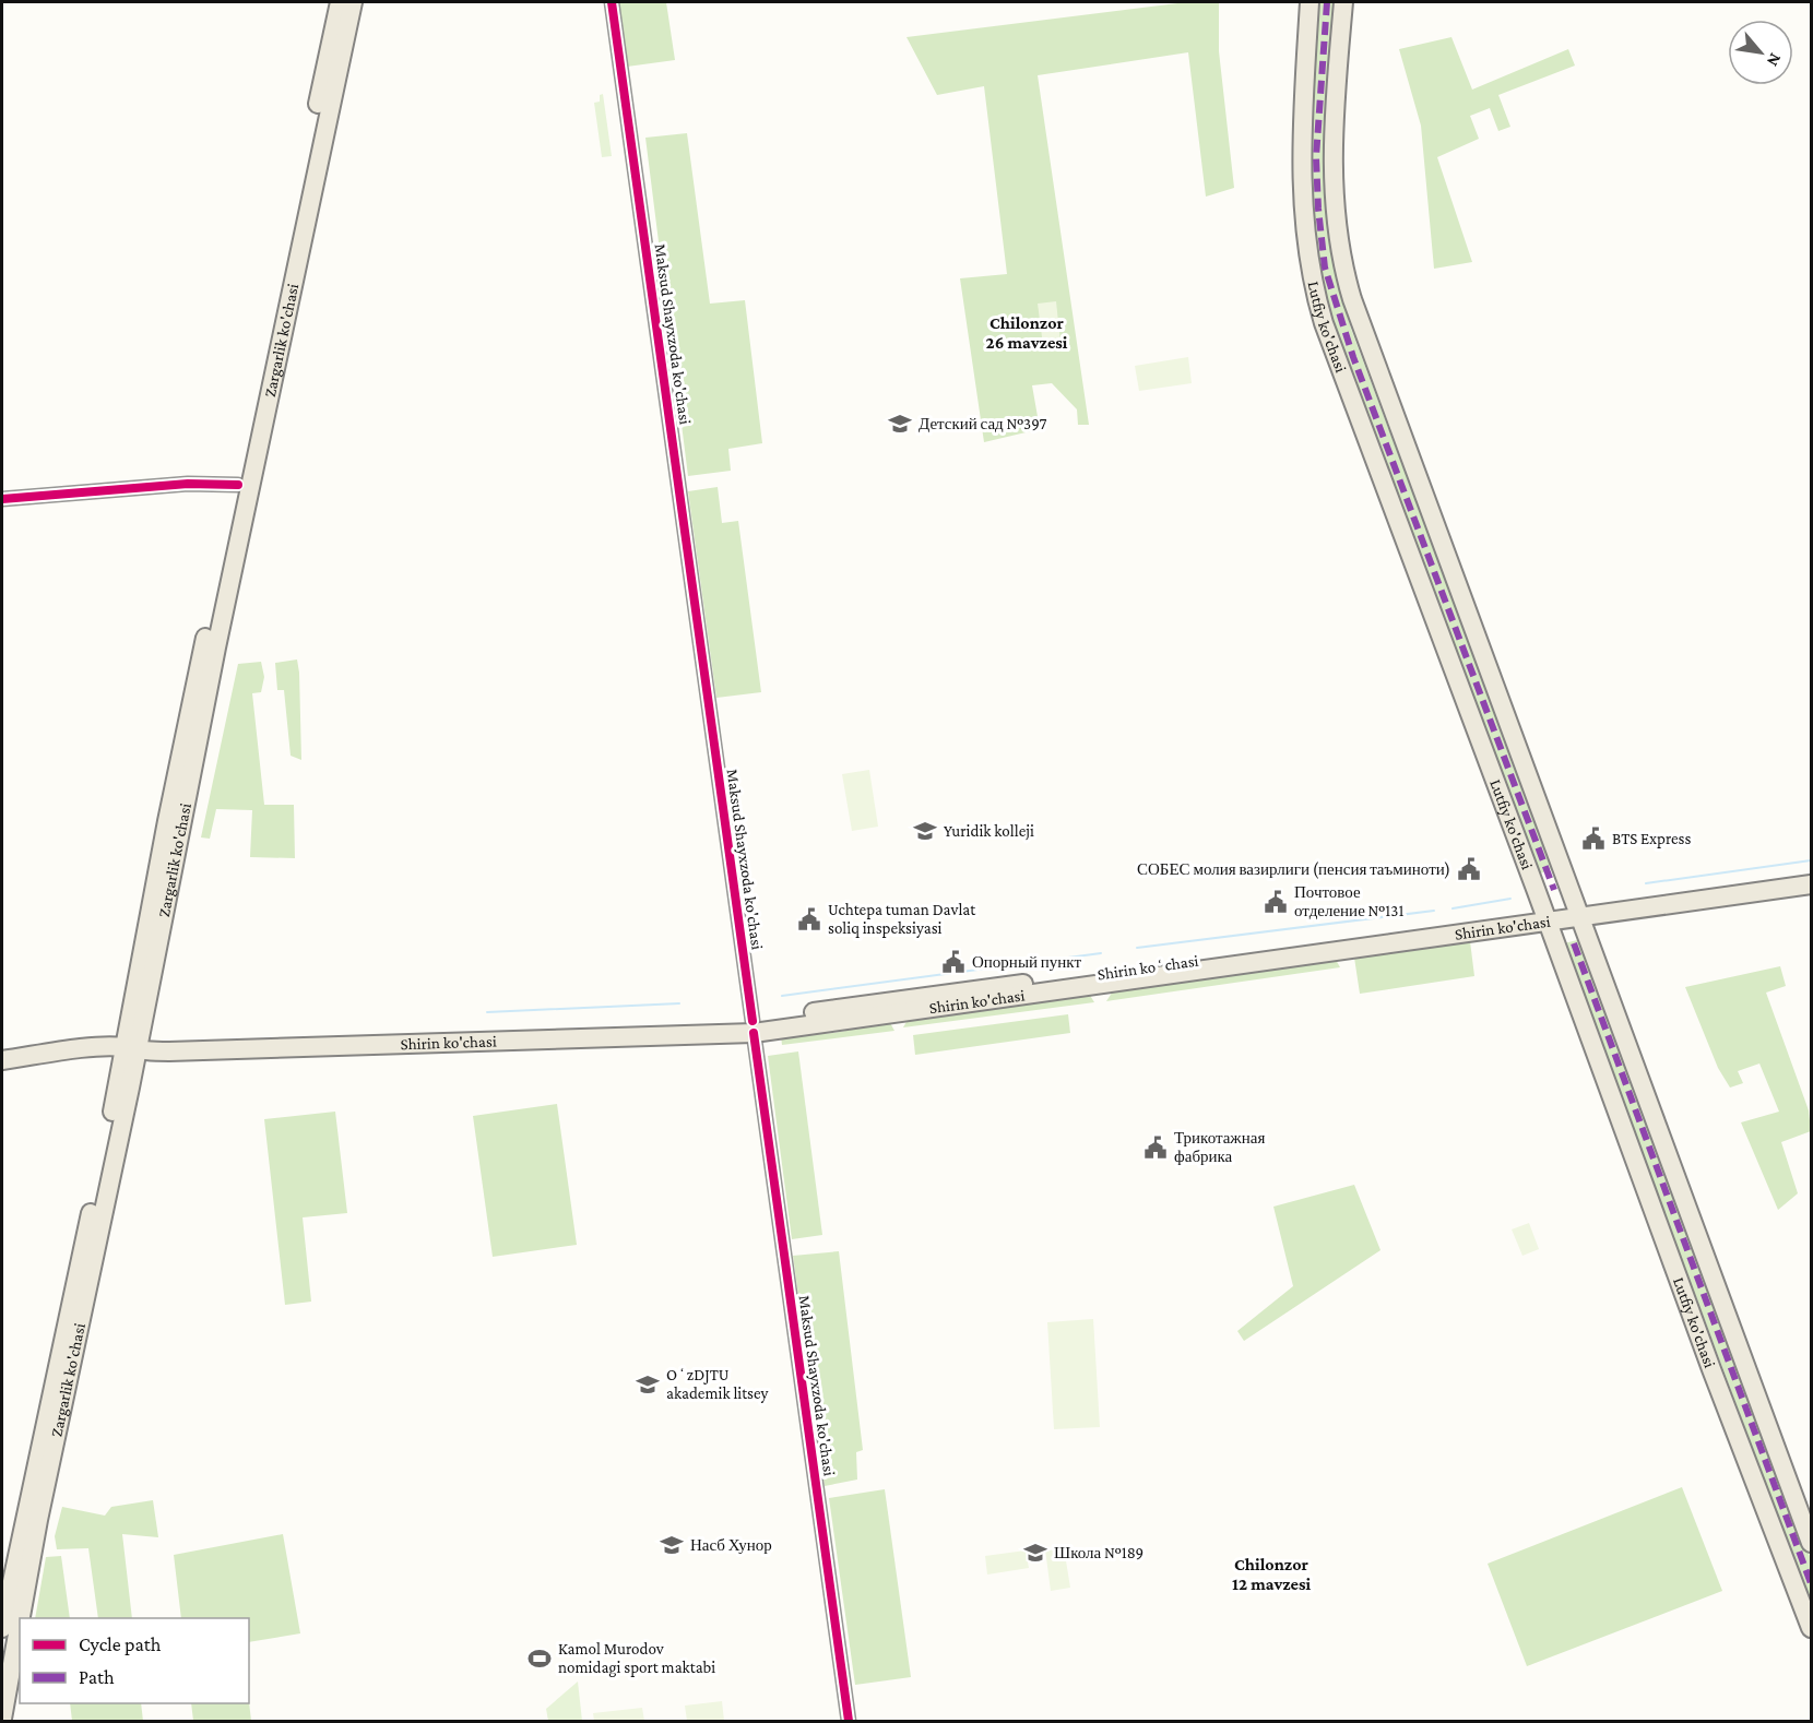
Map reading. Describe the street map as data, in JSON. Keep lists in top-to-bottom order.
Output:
{
  "streets": {
    "main road": ["Lutfiy ko'chasi", "Zargarlik ko'chasi", "Shirin ko'chasi"],
    "street": ["Maksud Shayxzoda ko'chasi"]
  },
  "crossings": [
    ["Lutfiy ko'chasi", "Shirin ko'chasi"],
    ["Maksud Shayxzoda ko'chasi", "Shirin ko'chasi"],
    ["Zargarlik ko'chasi", "Shirin ko'chasi"]
  ],
  "districts": ["Chilonzor 26 mavzesi", "Chilonzor 12 mavzesi"],
  "places": {
    "school or university": [
      "Детский сад №397",
      "Yuridik kolleji",
      "OʻzDJTU akademik litsey",
      "Насб Хунор",
      "Школа №189"
    ],
    "public building": [
      "BTS Express",
      "СОБЕС молия вазирлиги (пенсия таъминоти)",
      "Почтовое отделение №131",
      "Uchtepa tuman Davlat soliq inspeksiyasi",
      "Опорный пункт",
      "Трикотажная фабрика"
    ],
    "sports": ["Kamol Murodov nomidagi sport maktabi"]
  },
  "legend": ["Cycle path", "Path"],
  "north": "bottom right"
}
